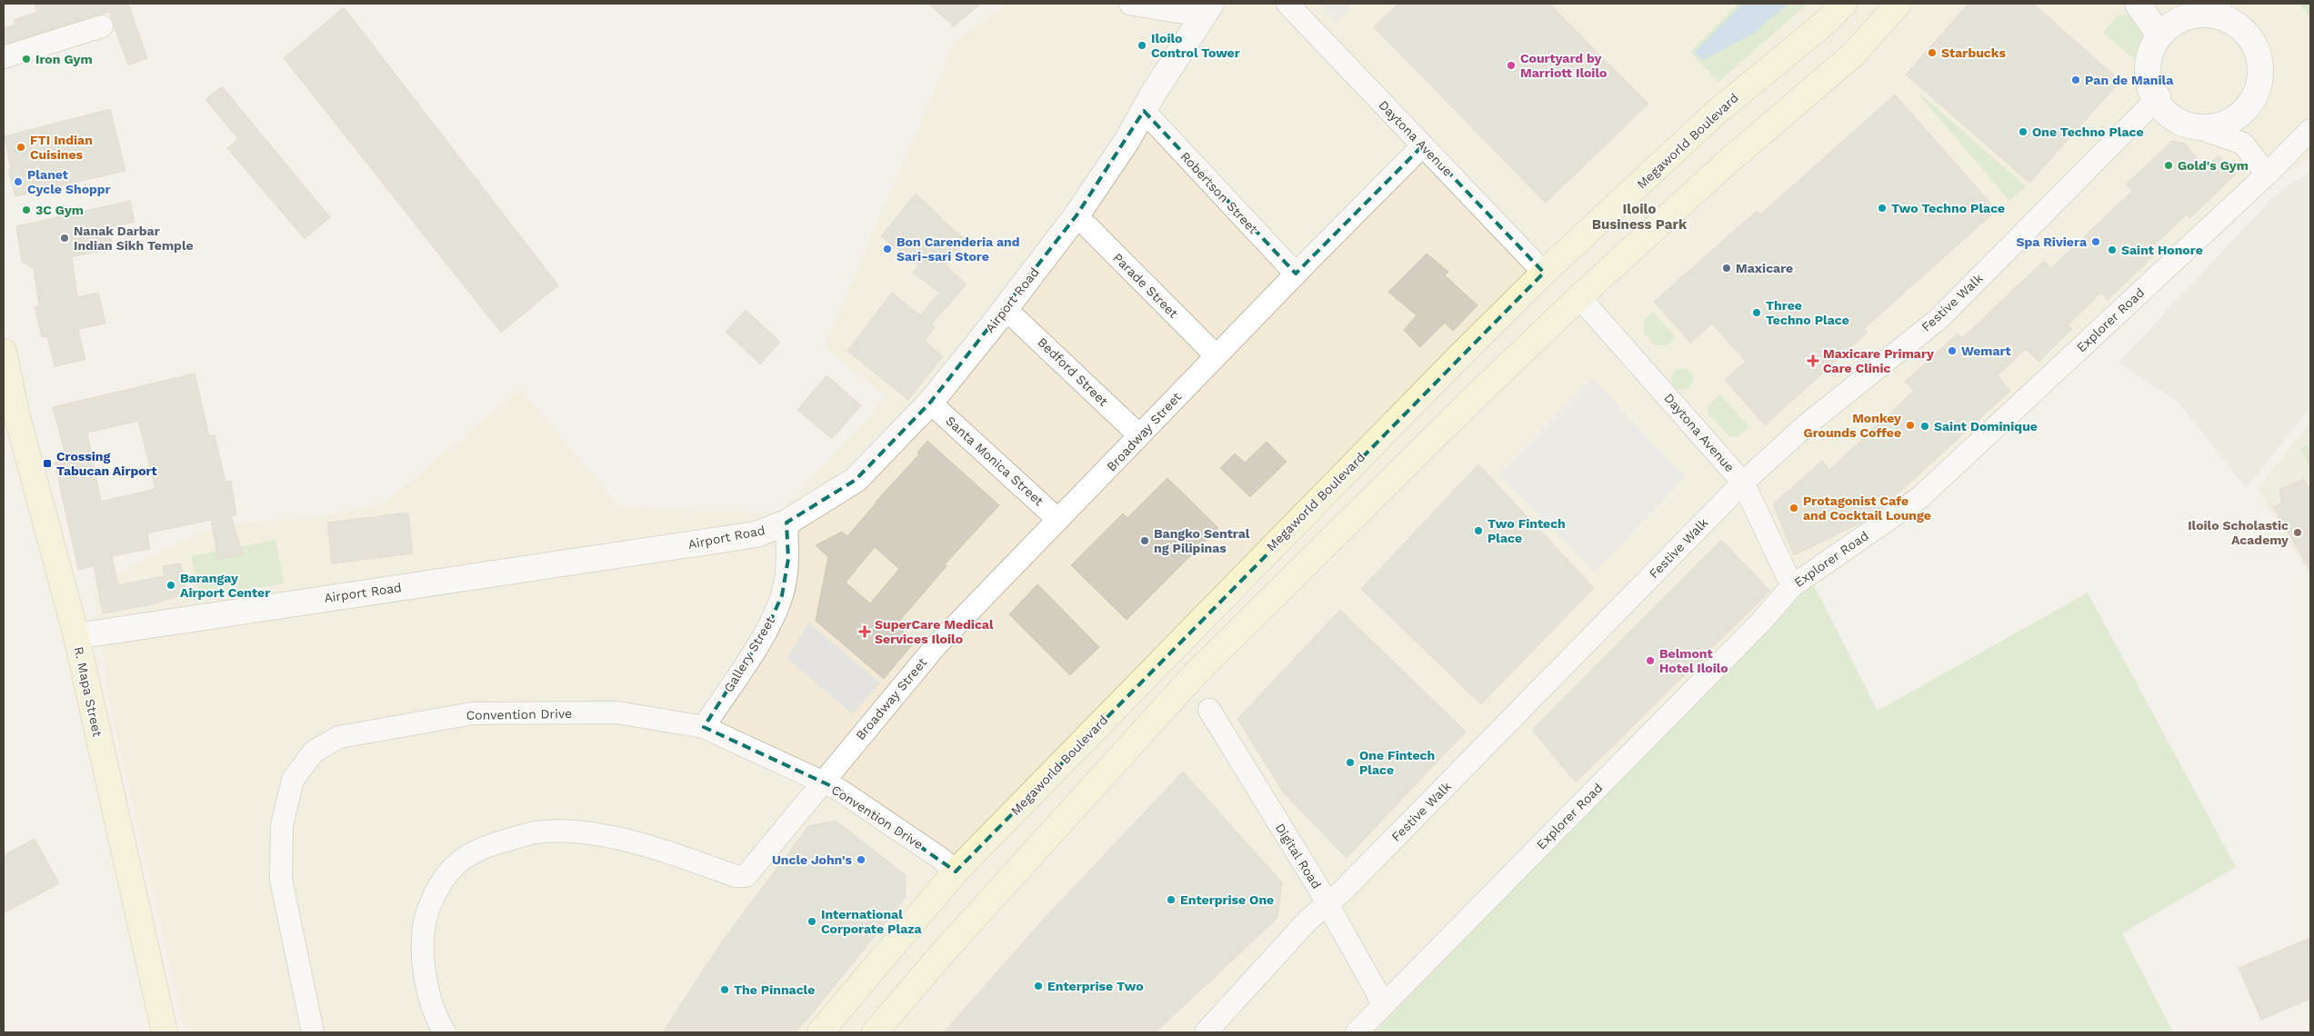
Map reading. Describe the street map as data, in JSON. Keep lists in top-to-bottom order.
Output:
{
  "streets": {
    "main road": ["Megaworld Boulevard", "R. Mapa Street"],
    "street": [
      "Daytona Avenue",
      "Robertson Street",
      "Parade Street",
      "Airport Road",
      "Festive Walk",
      "Explorer Road",
      "Bedford Street",
      "Broadway Street",
      "Santa Monica Street",
      "Gallery Street",
      "Convention Drive",
      "Digital Road"
    ]
  },
  "crossings": [
    ["Daytona Avenue", "Megaworld Boulevard"],
    ["Daytona Avenue", "Festive Walk"],
    ["Daytona Avenue", "Explorer Road"],
    ["Daytona Avenue", "Broadway Street"],
    ["Megaworld Boulevard", "Convention Drive"],
    ["Robertson Street", "Airport Road"],
    ["Robertson Street", "Broadway Street"],
    ["Parade Street", "Airport Road"],
    ["Parade Street", "Broadway Street"],
    ["Airport Road", "Bedford Street"],
    ["Airport Road", "Santa Monica Street"],
    ["Airport Road", "Gallery Street"],
    ["Airport Road", "R. Mapa Street"],
    ["Festive Walk", "Digital Road"],
    ["Explorer Road", "Digital Road"],
    ["Bedford Street", "Broadway Street"],
    ["Broadway Street", "Santa Monica Street"],
    ["Broadway Street", "Convention Drive"],
    ["Gallery Street", "Convention Drive"]
  ],
  "districts": ["Iloilo Business Park"],
  "places": {
    "other": [
      "Iloilo Control Tower",
      "Starbucks",
      "Iron Gym",
      "Courtyard by Marriott Iloilo",
      "Pan de Manila",
      "One Techno Place",
      "FTI Indian Cuisines",
      "Gold's Gym",
      "Planet Cycle Shoppr",
      "Two Techno Place",
      "3C Gym",
      "Nanak Darbar Indian Sikh Temple",
      "Spa Riviera",
      "Bon Carenderia and Sari-sari Store",
      "Saint Honore",
      "Maxicare",
      "Three Techno Place",
      "Wemart",
      "Monkey Grounds Coffee",
      "Saint Dominique",
      "Protagonist Cafe and Cocktail Lounge",
      "Two Fintech Place",
      "Iloilo Scholastic Academy",
      "Bangko Sentral ng Pilipinas",
      "Barangay Airport Center",
      "Belmont Hotel Iloilo",
      "One Fintech Place",
      "Uncle John's",
      "Enterprise One",
      "International Corporate Plaza",
      "Enterprise Two",
      "The Pinnacle"
    ],
    "health": ["Maxicare Primary Care Clinic", "SuperCare Medical Services Iloilo"],
    "transit": ["Crossing Tabucan Airport"]
  }
}
